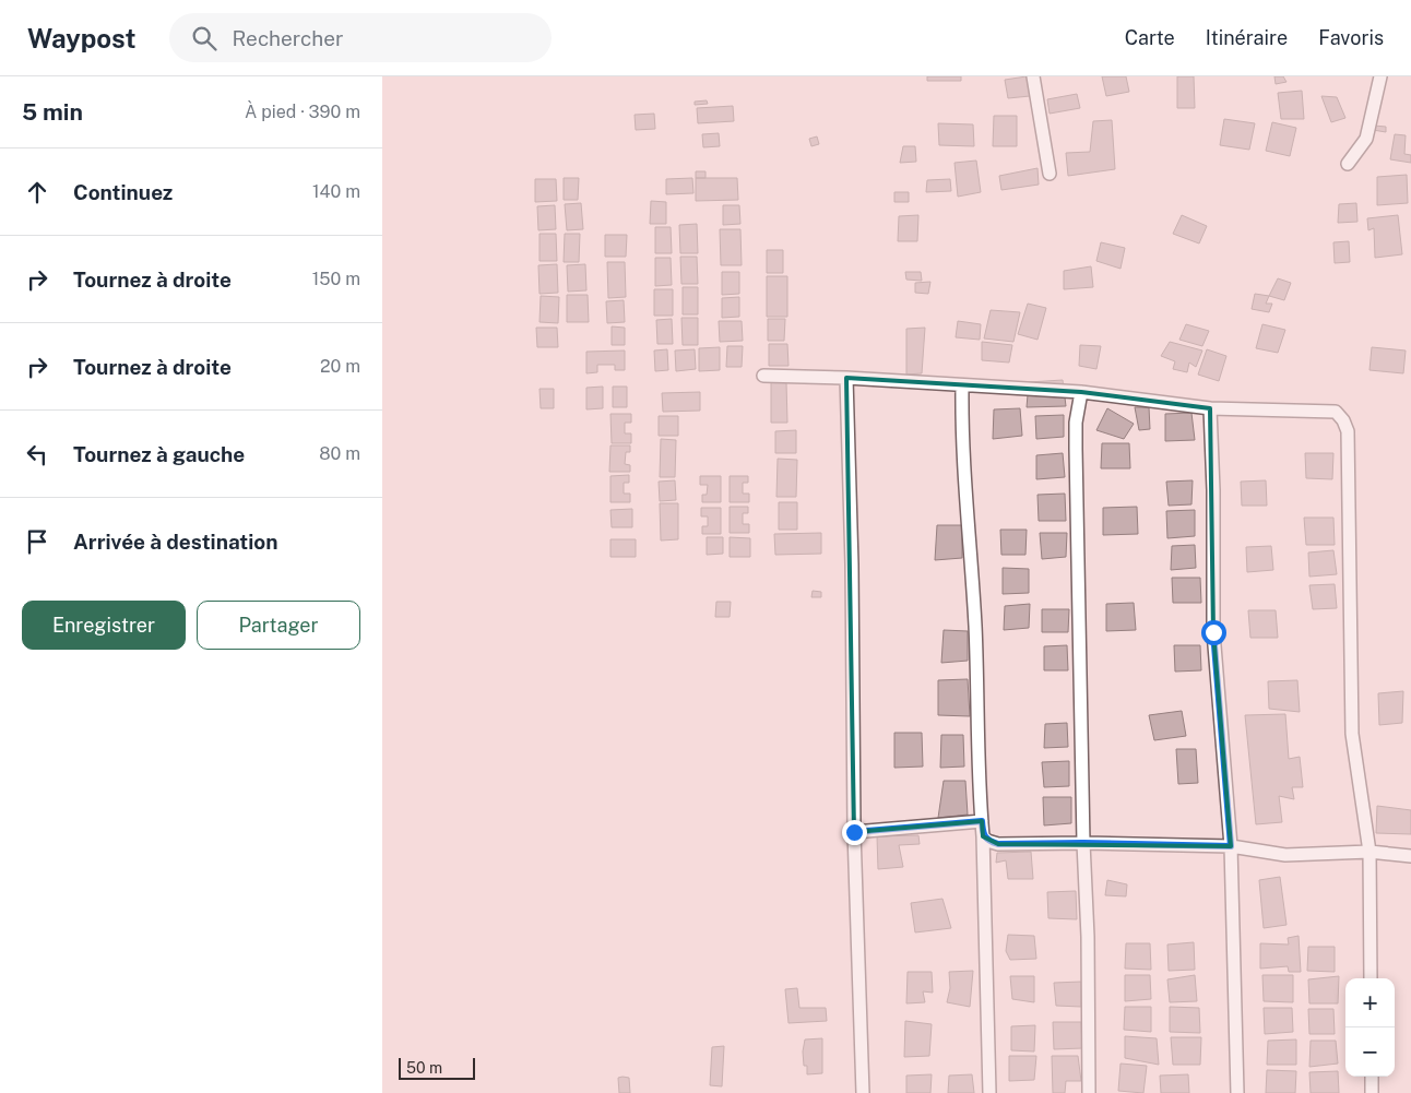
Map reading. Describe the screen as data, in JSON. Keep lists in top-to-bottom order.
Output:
{
  "scale_bar": "50 m",
  "page": {
    "header": "Waypost",
    "search": "Rechercher",
    "nav": ["Carte", "Itinéraire", "Favoris"],
    "heading": ["5 min", "À pied · 390 m"],
    "list": [
      ["Continuez", "140 m"],
      ["Tournez à droite", "150 m"],
      ["Tournez à droite", "20 m"],
      ["Tournez à gauche", "80 m"],
      "Arrivée à destination"
    ],
    "buttons": ["Enregistrer", "Partager"],
    "map_buttons": ["+", "−"],
    "scale": "50 m"
  }
}
